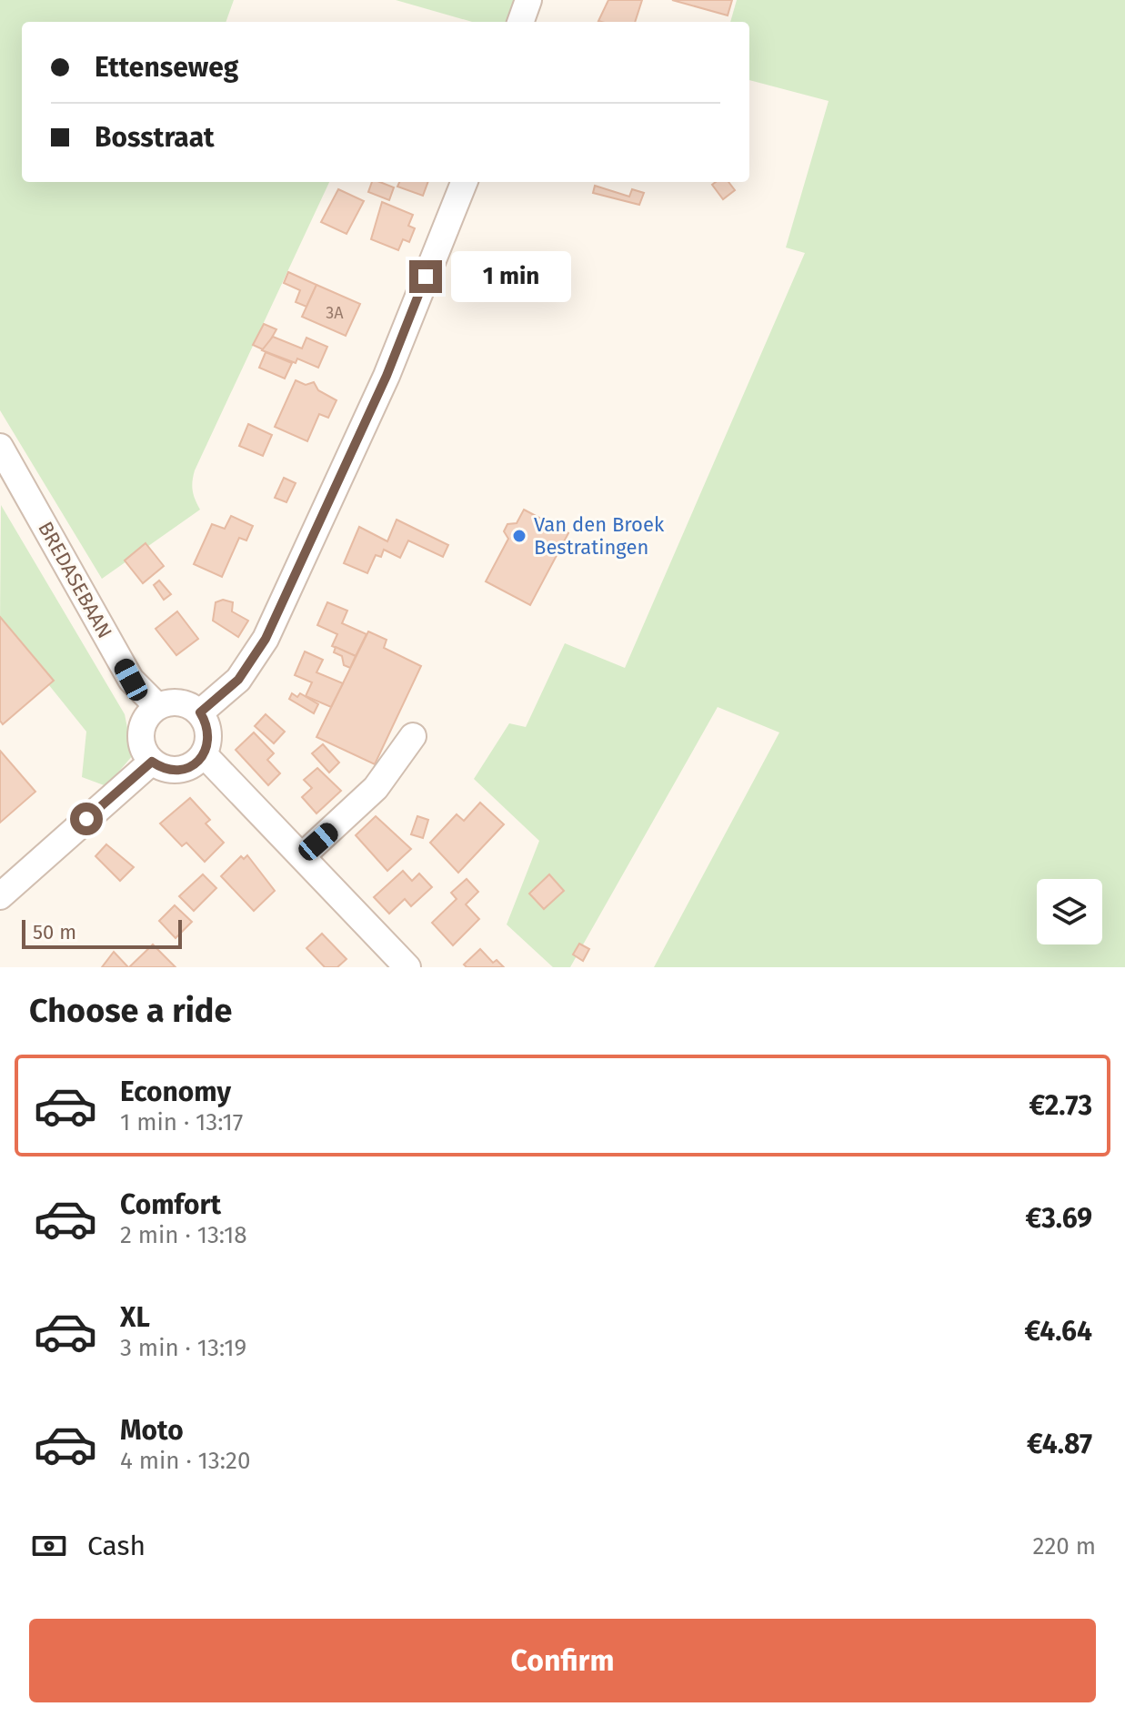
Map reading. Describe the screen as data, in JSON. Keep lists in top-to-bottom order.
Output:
{
  "streets": {
    "street": ["BREDASEBAAN"]
  },
  "places": ["Van den Broek Bestratingen"],
  "house_numbers": ["3A"],
  "scale_bar": "50 m",
  "page": {
    "banner": ["Ettenseweg", "Bosstraat"],
    "bubble": "1 min",
    "scale": "50 m",
    "heading": "Choose a ride",
    "list": [
      {
        "name": "Economy",
        "note": "1 min · 13:17",
        "value": "€2.73"
      },
      {
        "name": "Comfort",
        "note": "2 min · 13:18",
        "value": "€3.69"
      },
      {
        "name": "XL",
        "note": "3 min · 13:19",
        "value": "€4.64"
      },
      {
        "name": "Moto",
        "note": "4 min · 13:20",
        "value": "€4.87"
      }
    ],
    "pay": ["Cash", "220 m"],
    "buttons": "Confirm"
  }
}
